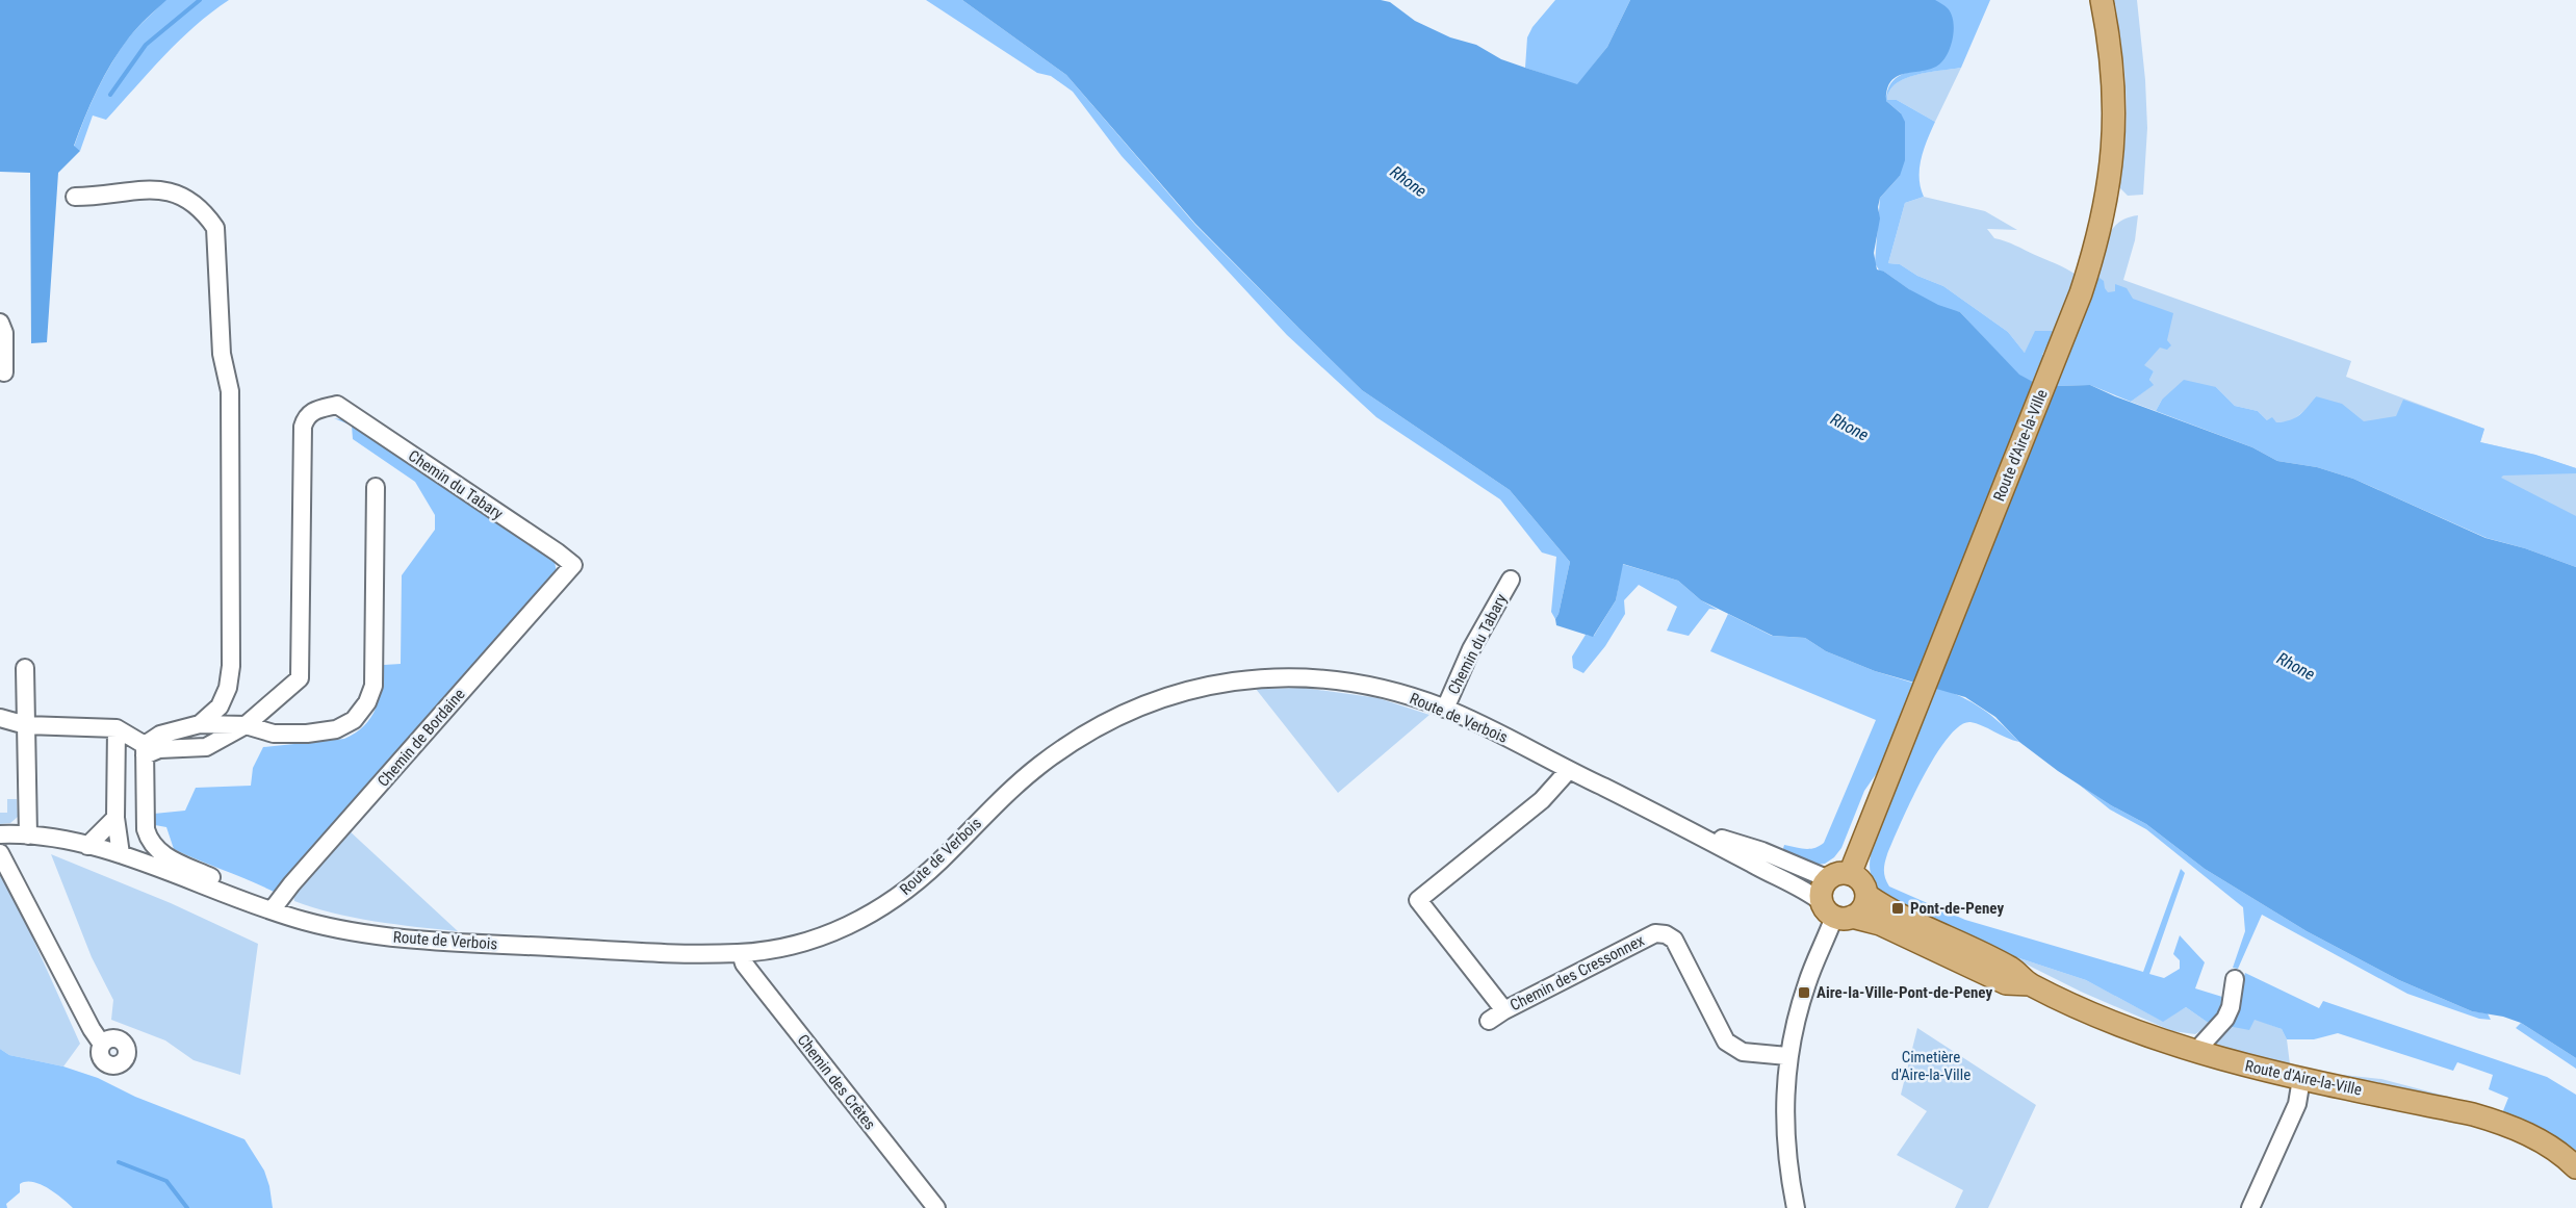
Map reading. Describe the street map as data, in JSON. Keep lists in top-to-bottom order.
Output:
{
  "streets": {
    "main road": ["Route d'Aire-la-Ville"],
    "street": [
      "Chemin du Tabary",
      "Route de Verbois",
      "Chemin de Bordaine",
      "Chemin des Cressonnex",
      "Chemin des Crêtes"
    ]
  },
  "crossings": [
    ["Route d'Aire-la-Ville", "Route de Verbois"],
    ["Chemin du Tabary", "Route de Verbois"],
    ["Chemin du Tabary", "Chemin de Bordaine"],
    ["Route de Verbois", "Chemin de Bordaine"],
    ["Route de Verbois", "Chemin des Crêtes"]
  ],
  "water": ["Rhone"],
  "parks": ["Cimetière d'Aire-la-Ville"],
  "places": {
    "transit": ["Pont-de-Peney", "Aire-la-Ville-Pont-de-Peney"]
  }
}
